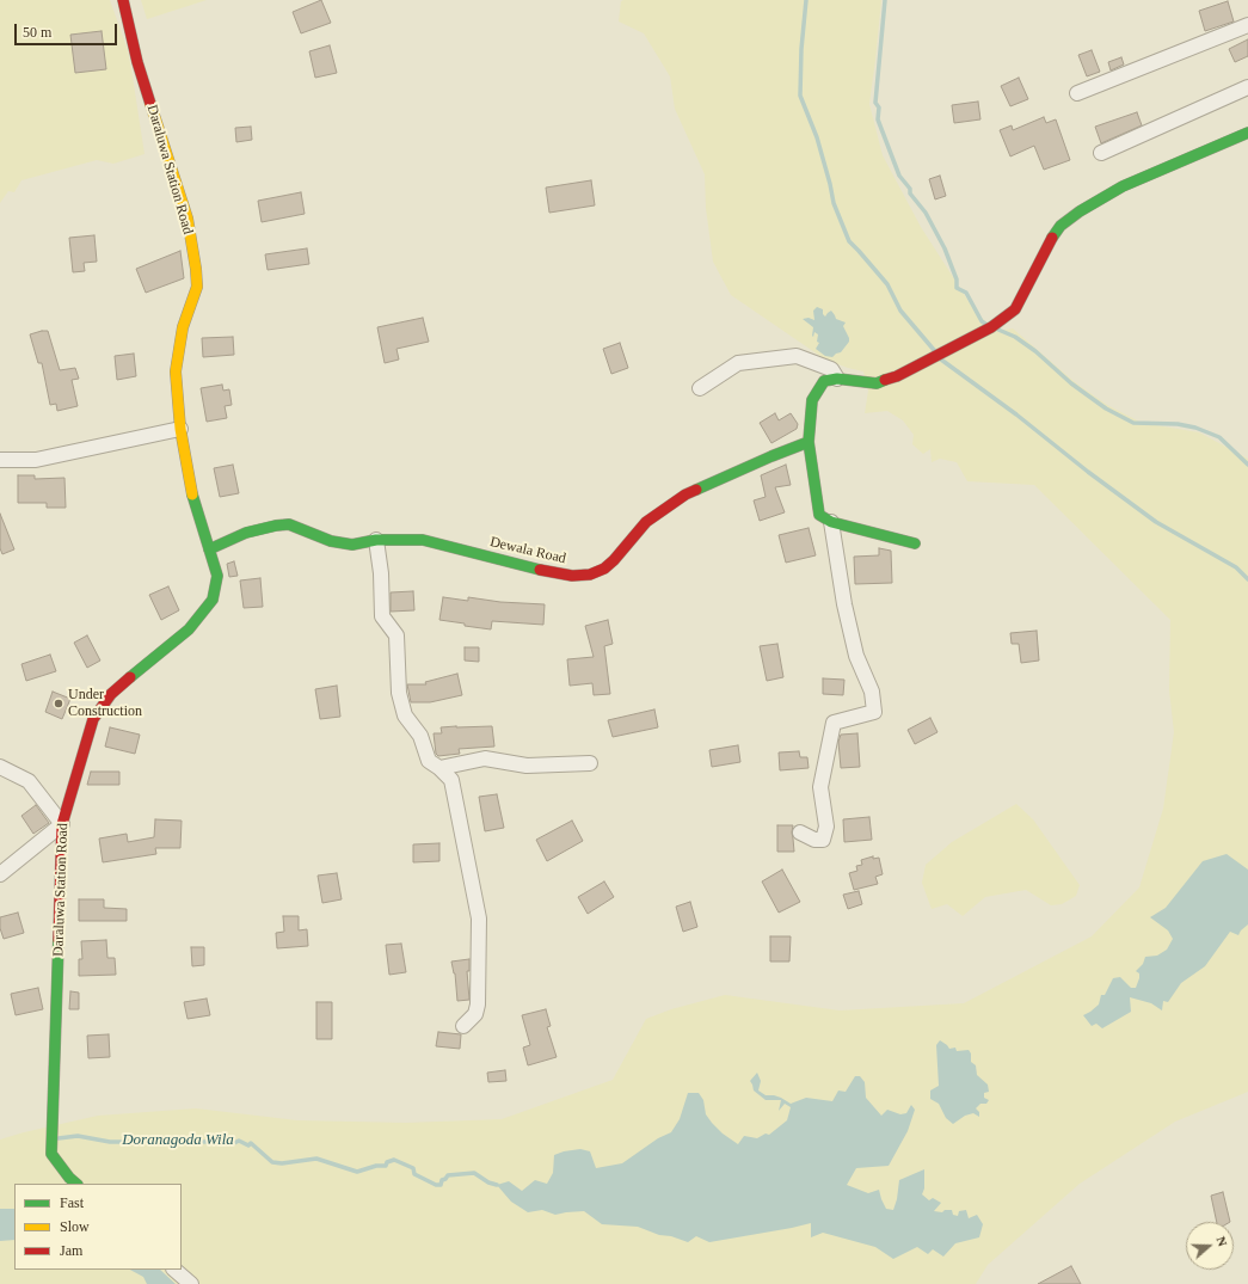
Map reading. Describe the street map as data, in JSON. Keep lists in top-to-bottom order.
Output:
{
  "streets": {
    "street": ["Daraluwa Station Road", "Dewala Road"]
  },
  "crossings": [
    ["Daraluwa Station Road", "Dewala Road"]
  ],
  "water": ["Doranagoda Wila"],
  "places": ["Under Construction"],
  "legend": ["Fast", "Slow", "Jam"],
  "scale_bar": "50 m",
  "north": "right"
}
